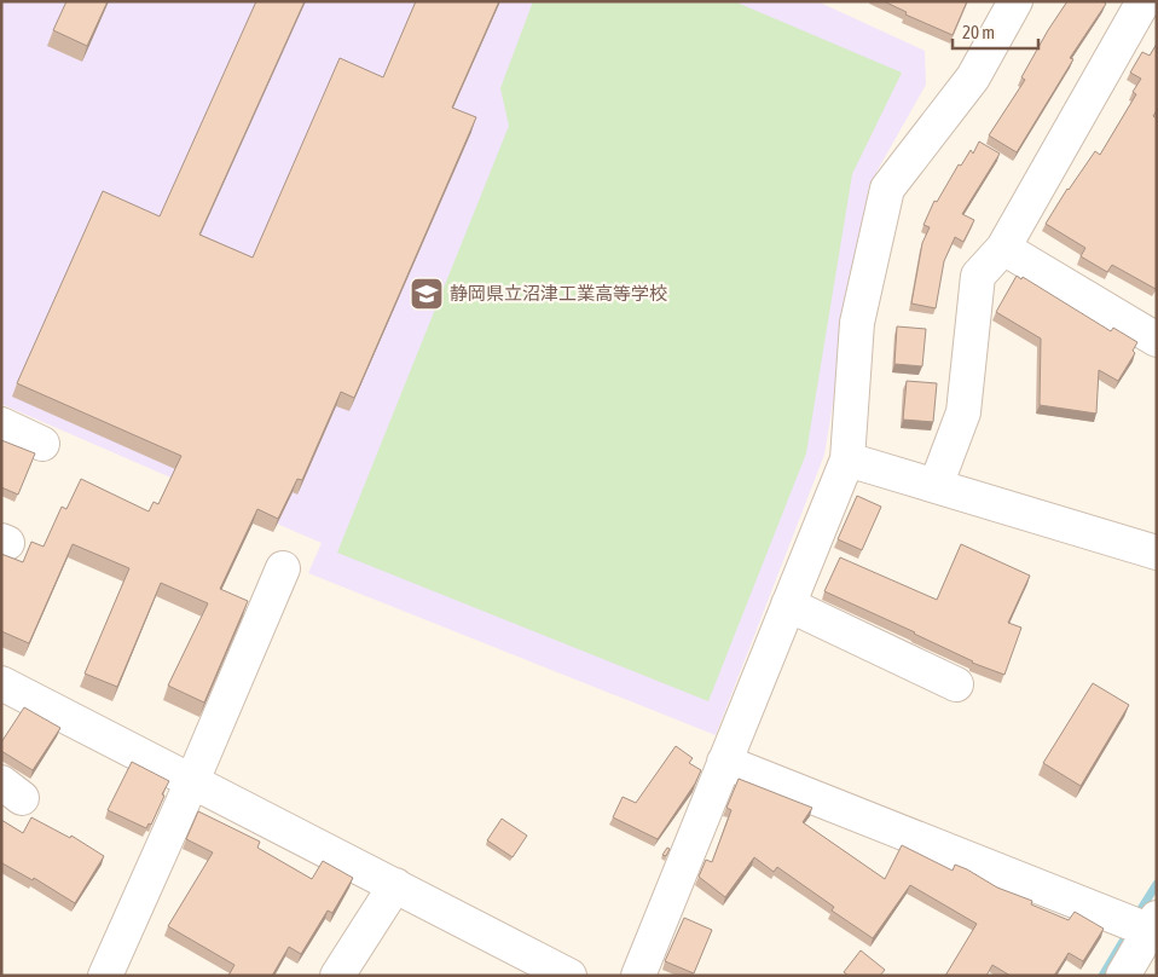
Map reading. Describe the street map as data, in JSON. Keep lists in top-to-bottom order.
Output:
{
  "places": {
    "school or university": ["静岡県立沼津工業高等学校"]
  },
  "scale_bar": "20 m"
}
